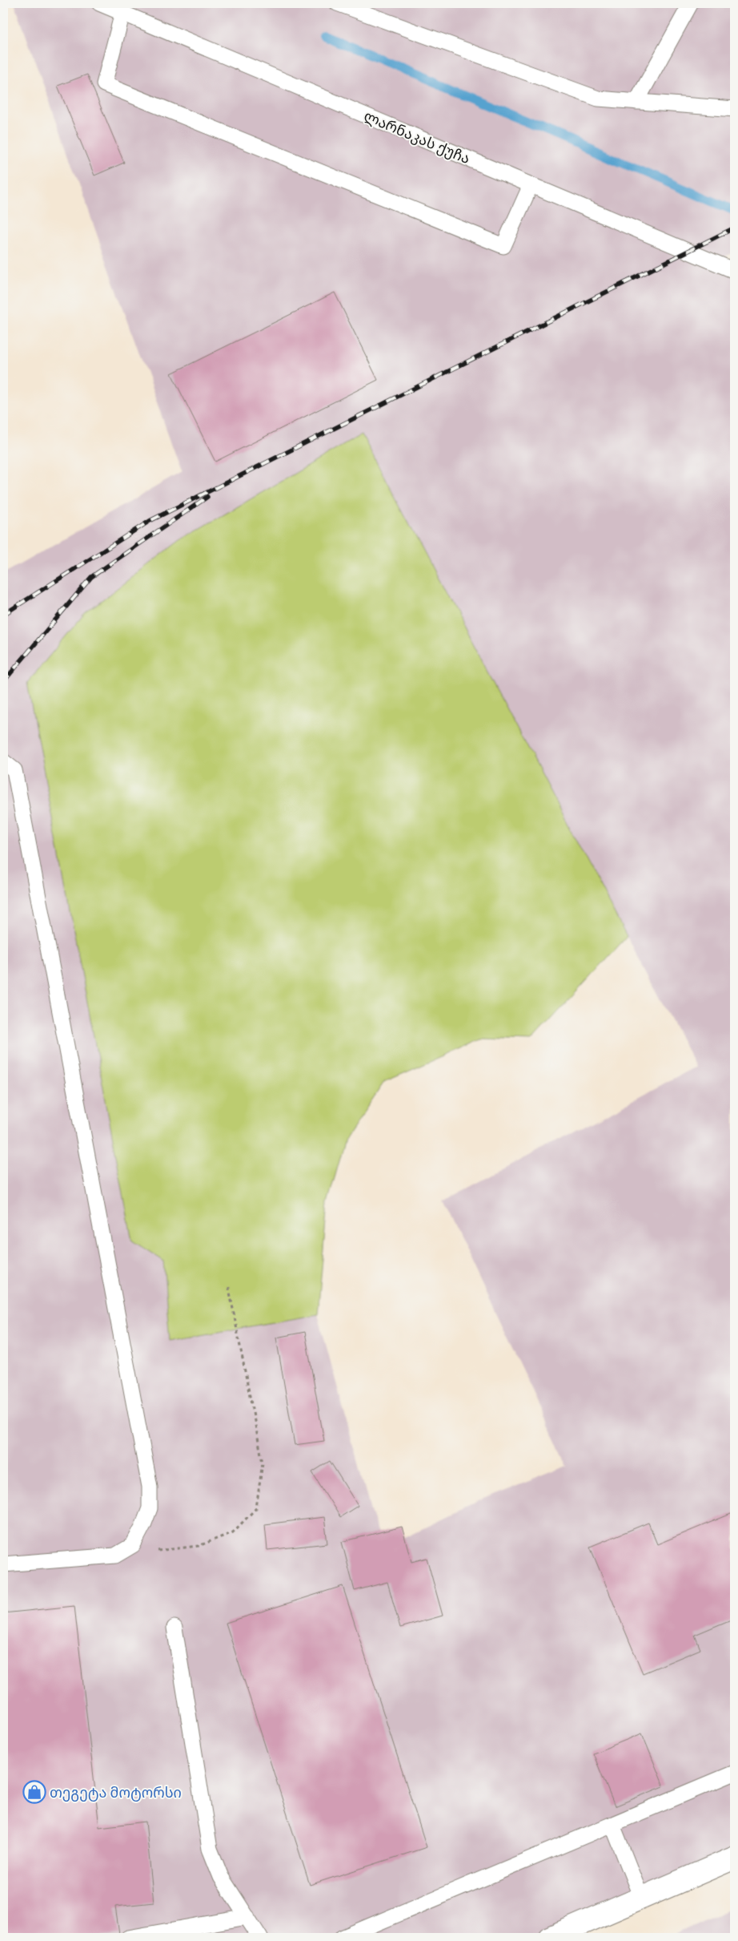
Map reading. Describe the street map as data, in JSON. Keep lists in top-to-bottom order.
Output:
{
  "streets": {
    "lane": ["ლარნაკას ქუჩა"]
  },
  "places": {
    "shop": ["თეგეტა მოტორსი"]
  }
}
